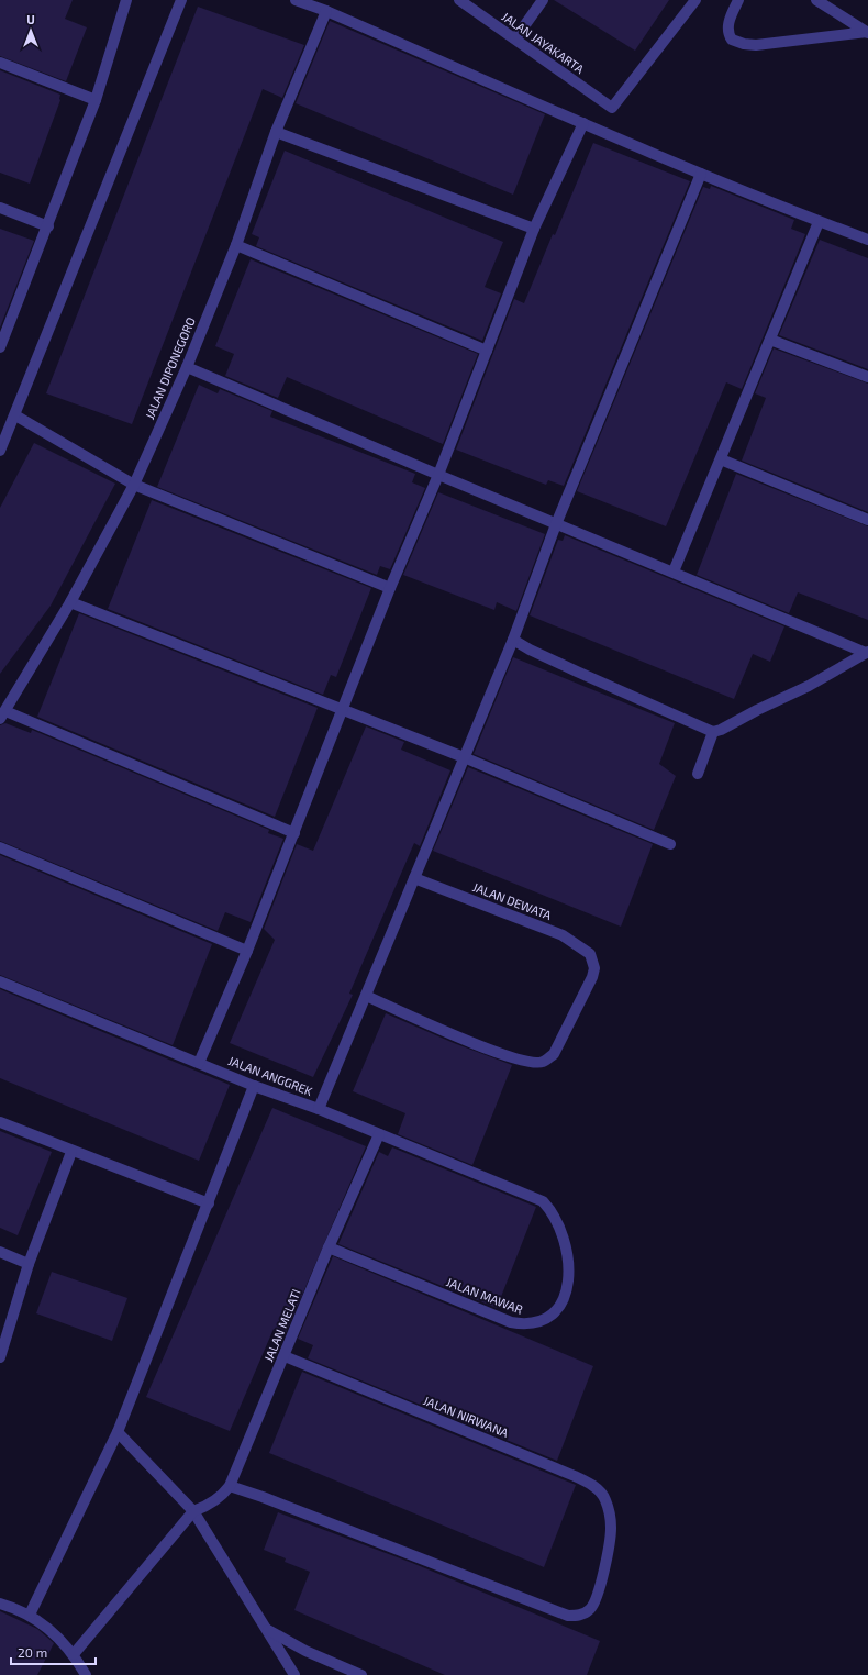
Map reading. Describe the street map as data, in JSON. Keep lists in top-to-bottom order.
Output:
{
  "streets": {
    "street": [
      "JALAN JAYAKARTA",
      "JALAN DIPONEGORO",
      "JALAN DEWATA",
      "JALAN ANGGREK",
      "JALAN MAWAR",
      "JALAN MELATI",
      "JALAN NIRWANA"
    ]
  },
  "crossings": [
    ["JALAN ANGGREK", "JALAN MAWAR"],
    ["JALAN ANGGREK", "JALAN MELATI"],
    ["JALAN MAWAR", "JALAN MELATI"],
    ["JALAN MELATI", "JALAN NIRWANA"]
  ],
  "scale_bar": "20 m",
  "north": "top"
}
